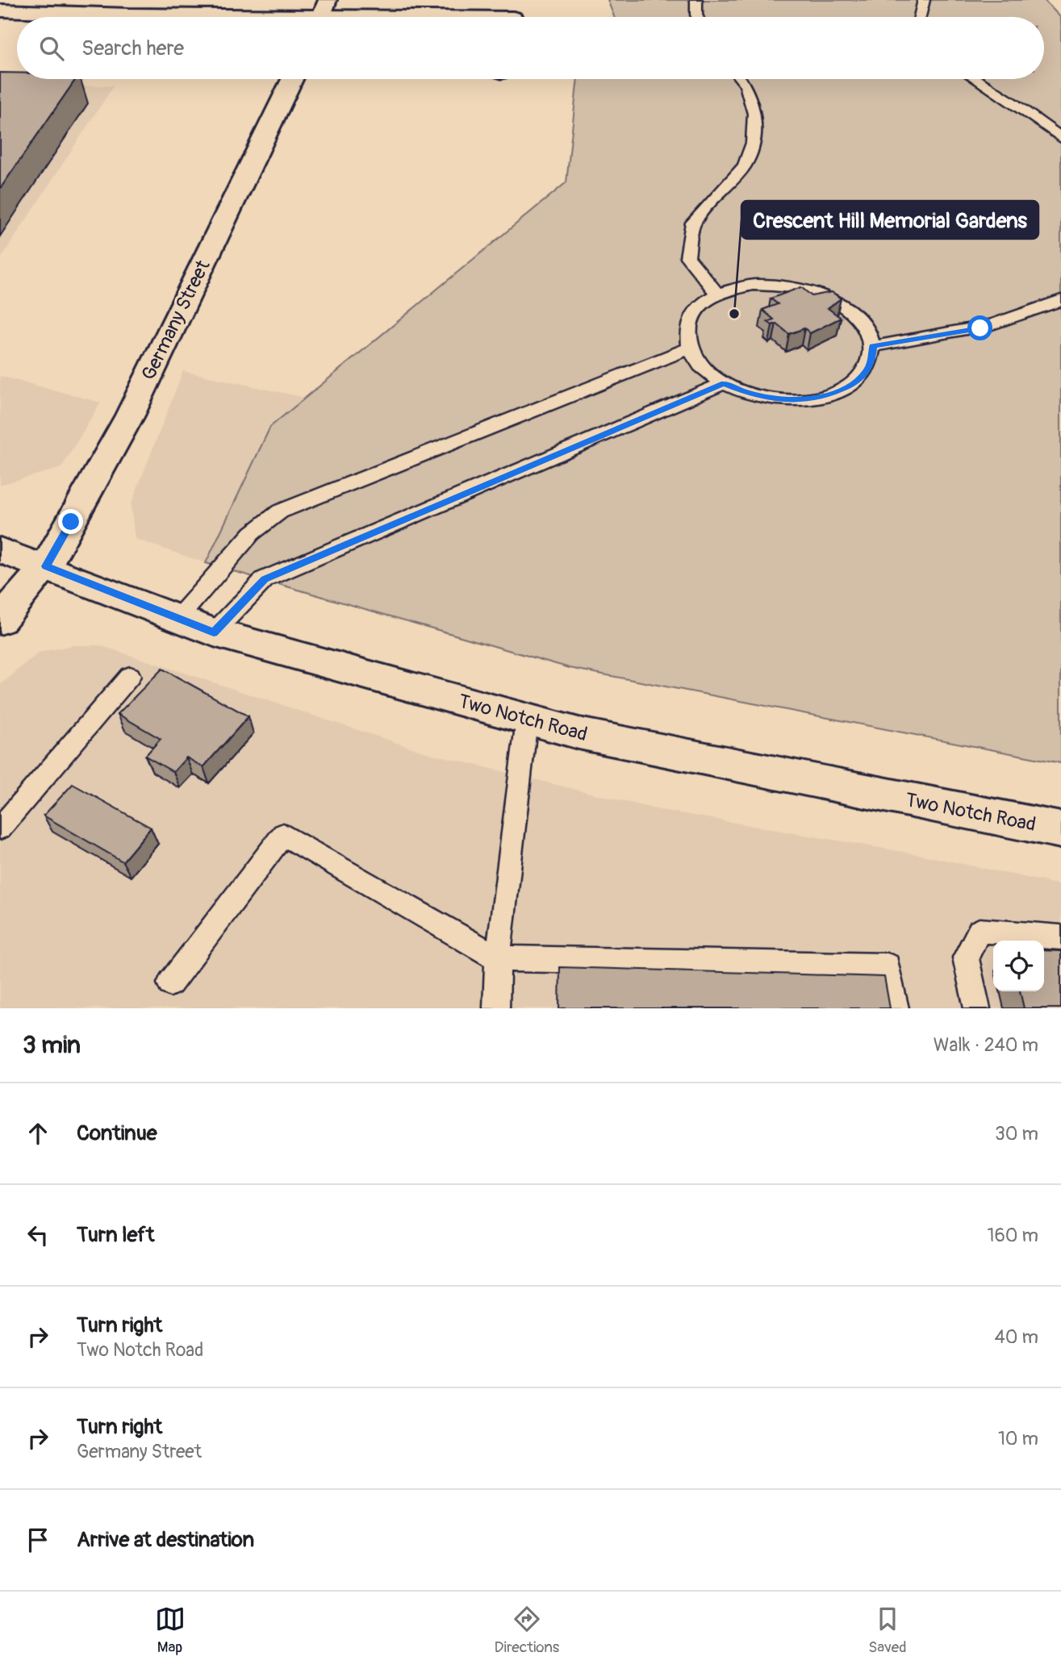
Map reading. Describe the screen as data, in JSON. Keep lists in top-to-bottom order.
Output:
{
  "streets": {
    "street": ["Germany Street", "Two Notch Road"]
  },
  "crossings": [
    ["Germany Street", "Two Notch Road"]
  ],
  "places": ["Crescent Hill Memorial Gardens"],
  "page": {
    "search": "Search here",
    "heading": ["3 min", "Walk · 240 m"],
    "list": [
      ["Continue", "30 m"],
      ["Turn left", "160 m"],
      ["Turn right", "Two Notch Road", "40 m"],
      ["Turn right", "Germany Street", "10 m"],
      "Arrive at destination"
    ],
    "nav": ["Map", "Directions", "Saved"]
  }
}
